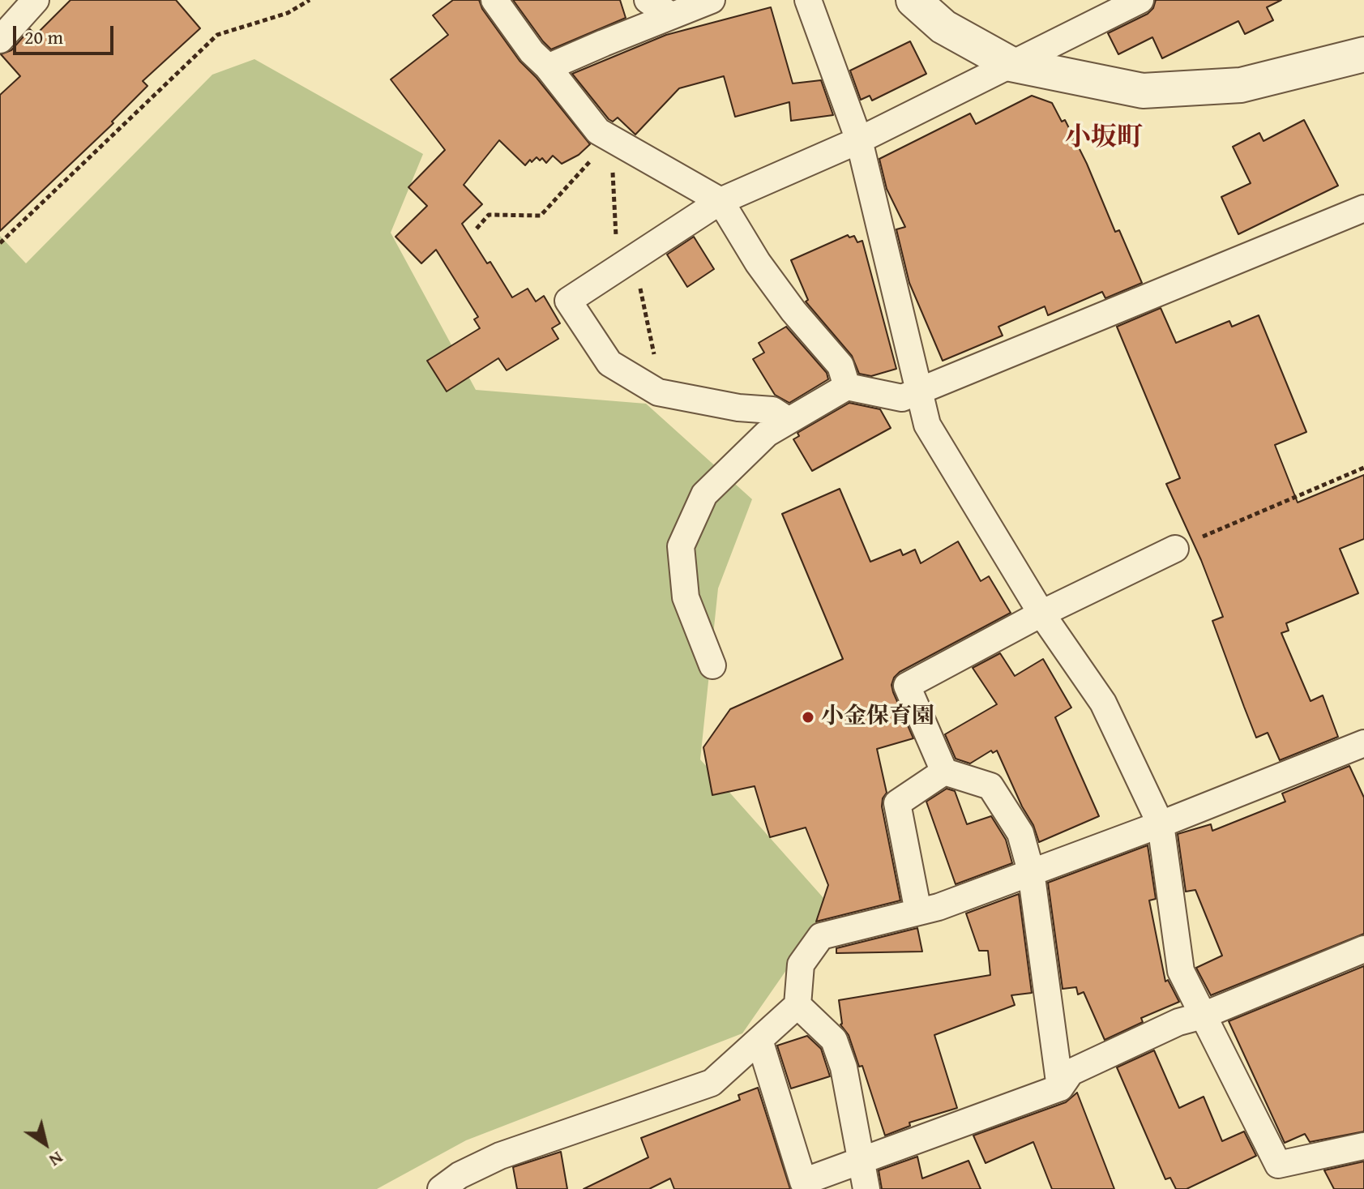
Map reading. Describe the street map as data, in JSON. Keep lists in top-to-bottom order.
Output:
{
  "districts": ["小坂町"],
  "places": ["小金保育園"],
  "scale_bar": "20 m",
  "north": "bottom right"
}
